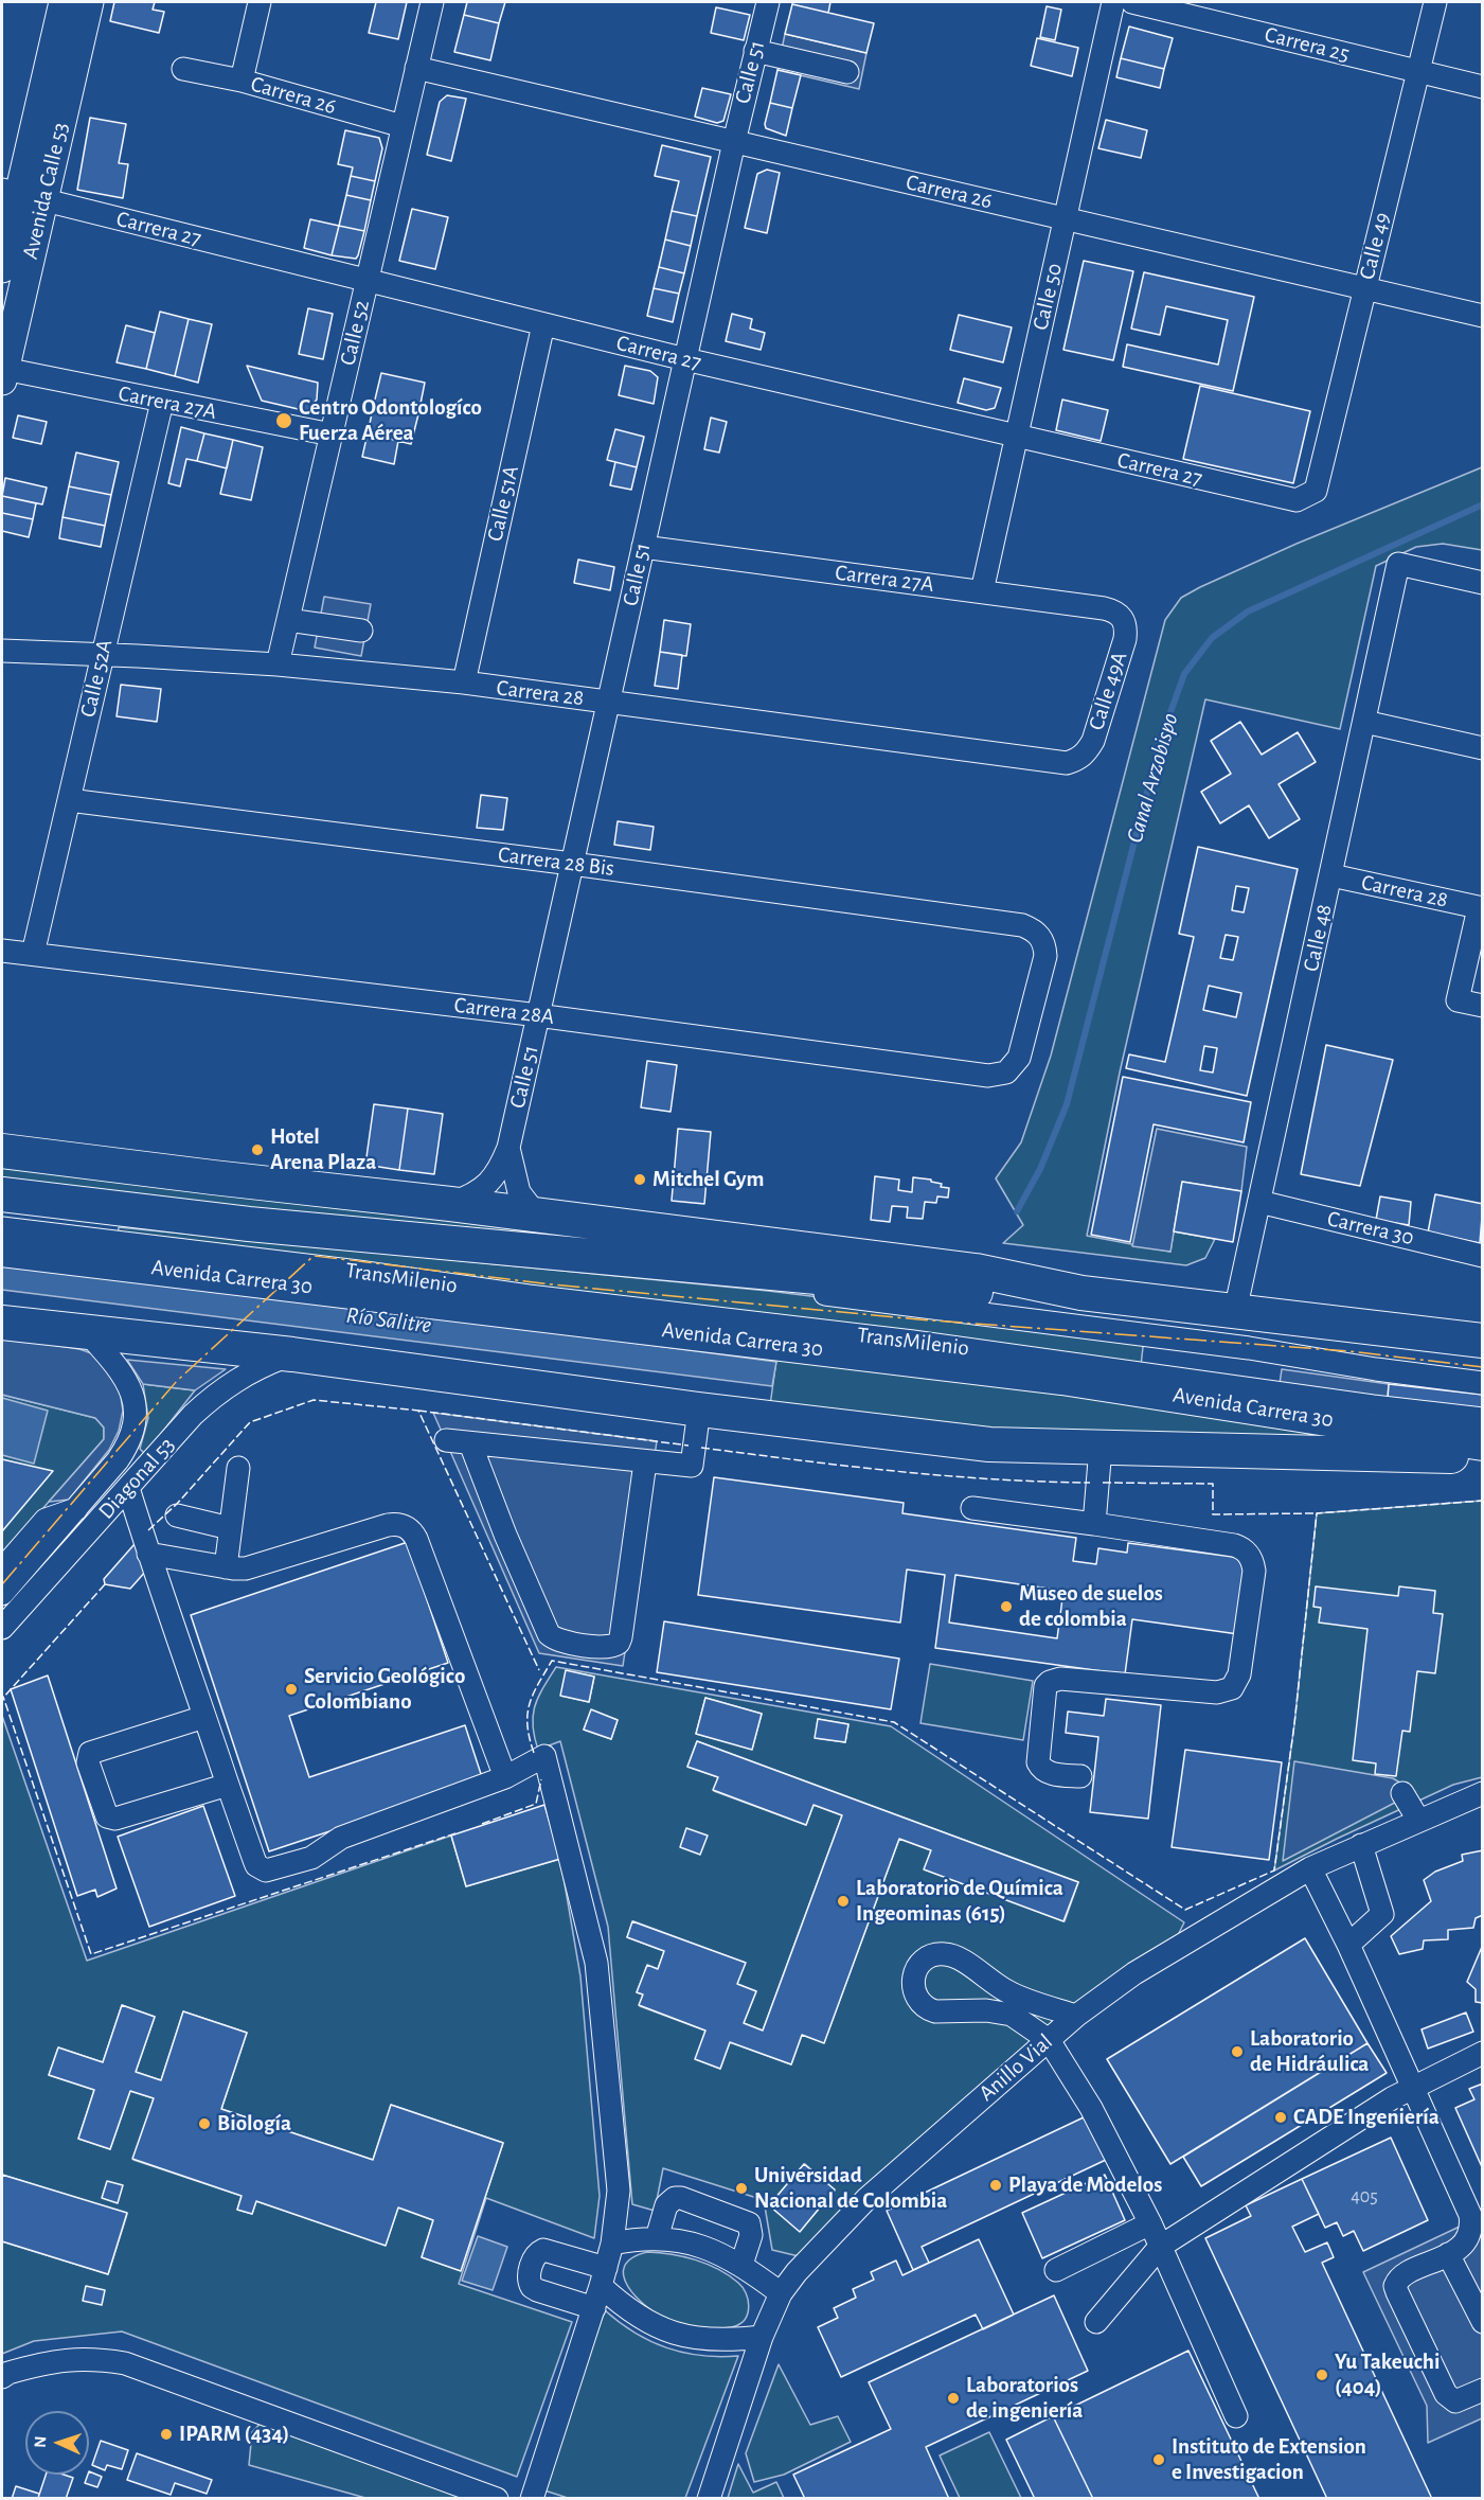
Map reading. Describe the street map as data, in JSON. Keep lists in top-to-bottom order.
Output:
{
  "streets": {
    "highway": ["Avenida Carrera 30"],
    "main road": ["Avenida Calle 53"],
    "street": [
      "Carrera 25",
      "Calle 51",
      "Carrera 26",
      "Carrera 27",
      "Calle 49",
      "Calle 50",
      "Calle 52",
      "Carrera 27A",
      "Calle 51A",
      "Calle 52A",
      "Calle 49A",
      "Carrera 28",
      "Carrera 28 Bis",
      "Calle 48",
      "Carrera 28A",
      "Carrera 30",
      "TransMilenio",
      "Diagonal 53",
      "Anillo Vial"
    ]
  },
  "crossings": [
    ["Carrera 25", "Calle 49"],
    ["Calle 51", "Carrera 26"],
    ["Calle 51", "Carrera 27"],
    ["Calle 51", "Carrera 27A"],
    ["Calle 51", "Carrera 28"],
    ["Calle 51", "Carrera 28 Bis"],
    ["Calle 51", "Carrera 28A"],
    ["Carrera 26", "Calle 49"],
    ["Carrera 26", "Calle 50"],
    ["Carrera 26", "Calle 52"],
    ["Avenida Calle 53", "Carrera 27"],
    ["Avenida Calle 53", "Carrera 27A"],
    ["Carrera 27", "Calle 49"],
    ["Carrera 27", "Calle 50"],
    ["Carrera 27", "Calle 52"],
    ["Carrera 27", "Calle 51A"],
    ["Calle 50", "Carrera 27A"],
    ["Calle 52", "Carrera 27A"],
    ["Calle 52", "Carrera 28"],
    ["Carrera 27A", "Calle 52A"],
    ["Carrera 27A", "Calle 49A"],
    ["Calle 51A", "Carrera 28"],
    ["Calle 52A", "Carrera 28"],
    ["Calle 52A", "Carrera 28 Bis"],
    ["Calle 52A", "Carrera 28A"],
    ["Calle 49A", "Carrera 28"],
    ["Carrera 28", "Calle 48"],
    ["Carrera 28 Bis", "Carrera 28A"],
    ["Calle 48", "Carrera 30"],
    ["Avenida Carrera 30", "Diagonal 53"]
  ],
  "water": ["Canal Arzobispo", "Río Salitre"],
  "places": [
    "Centro Odontologíco Fuerza Aérea",
    "Hotel Arena Plaza",
    "Mitchel Gym",
    "Museo de suelos de colombia",
    "Servicio Geológico Colombiano",
    "Laboratorio de Química Ingeominas (615)",
    "Laboratorio de Hidráulica",
    "CADE Ingeniería",
    "Biología",
    "Playa de Modelos",
    "Universidad Nacional de Colombia",
    "Yu Takeuchi (404)",
    "Laboratorios de ingeniería",
    "IPARM (434)",
    "Instituto de Extension e Investigacion"
  ],
  "house_numbers": ["405"],
  "north": "left"
}
